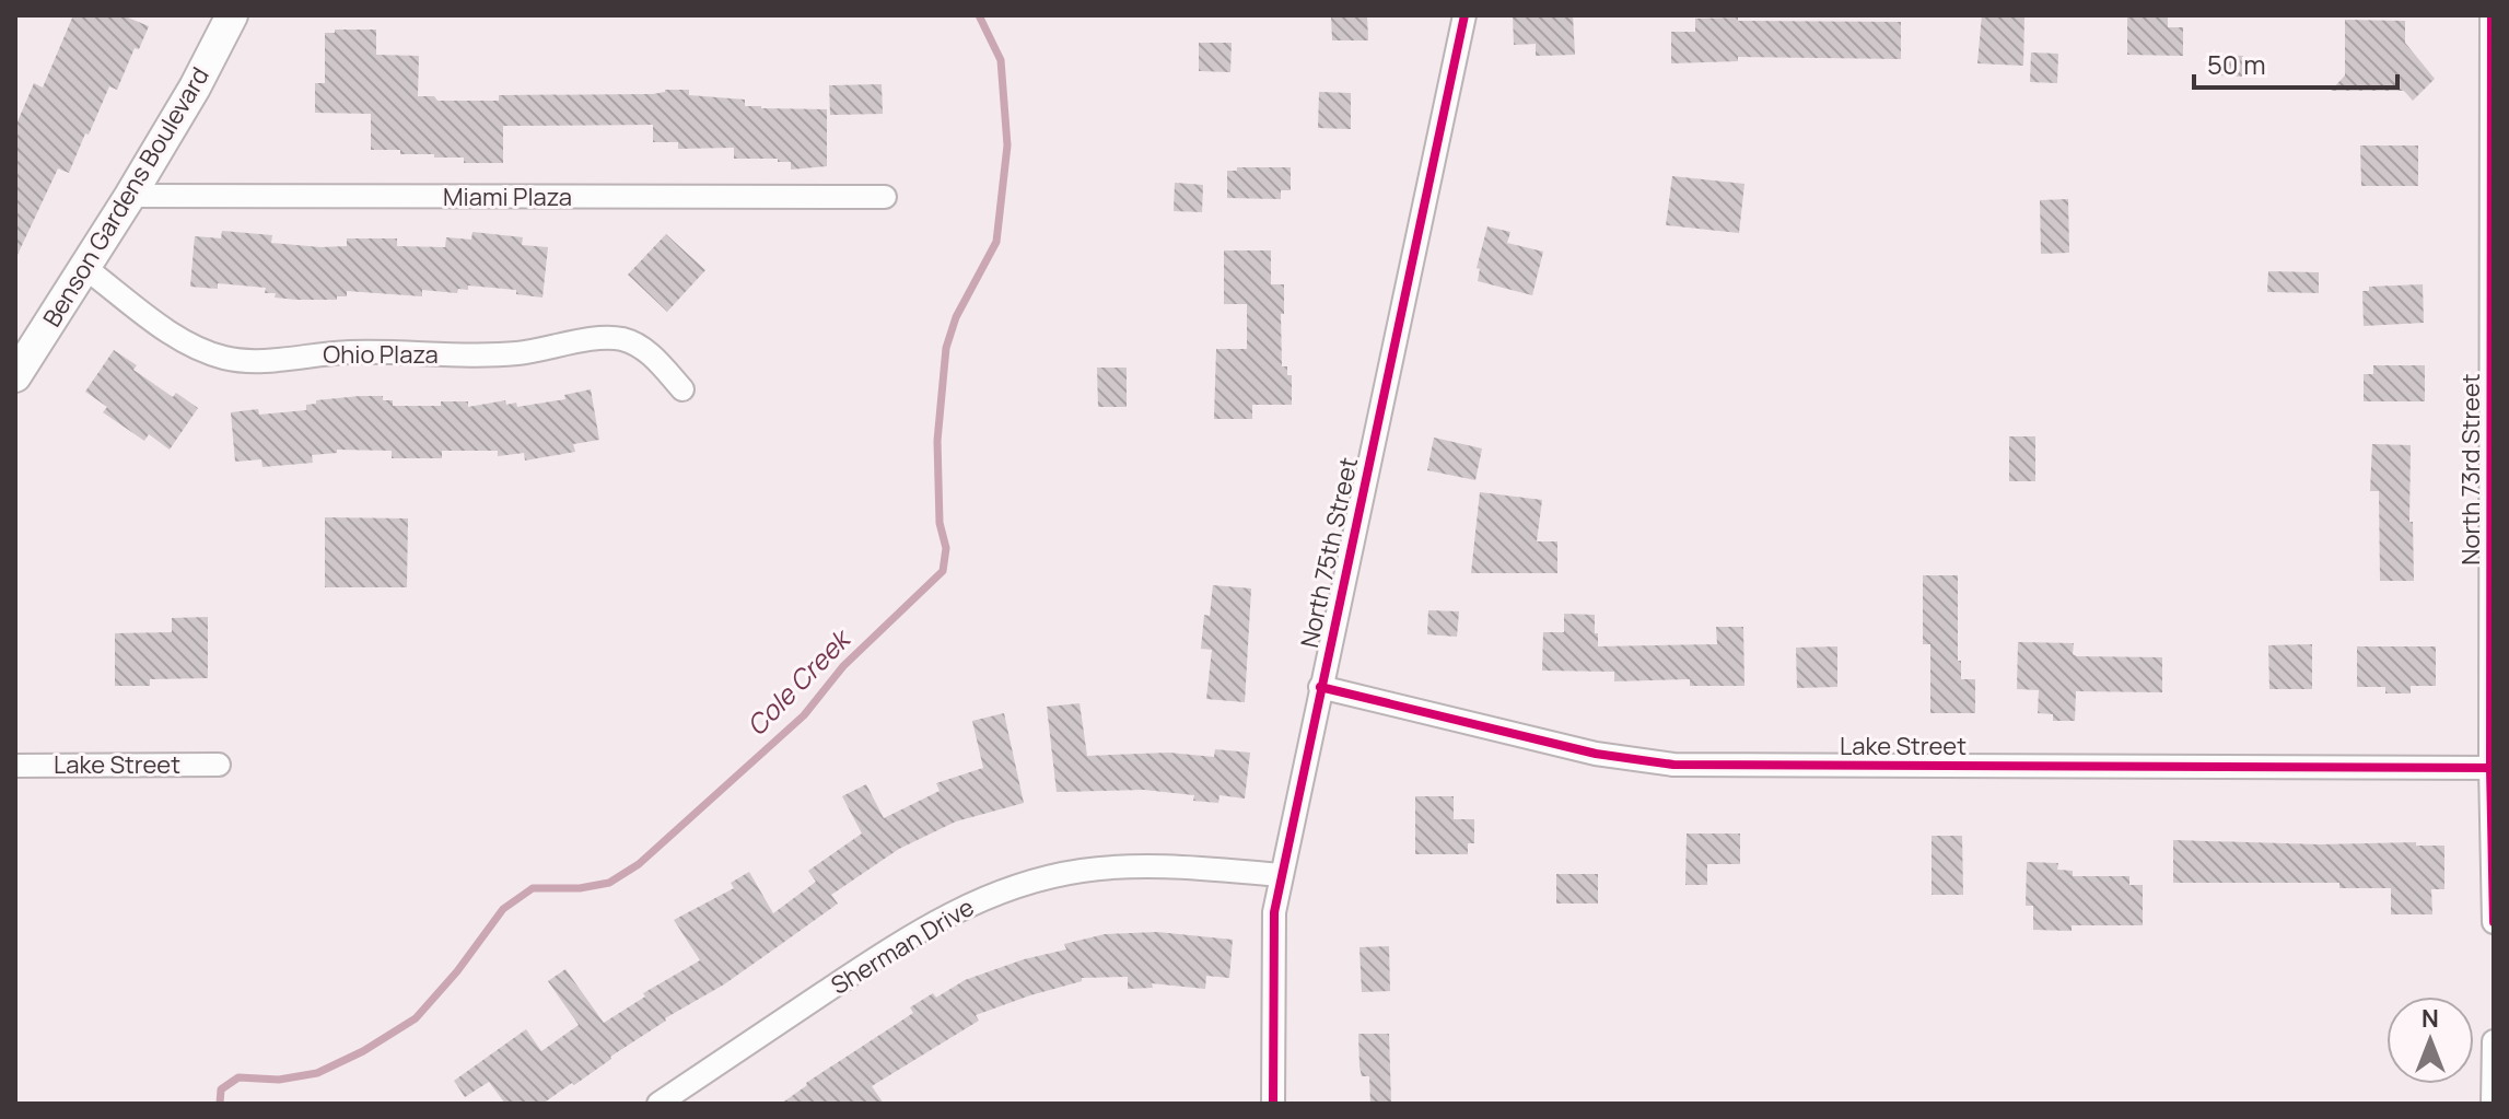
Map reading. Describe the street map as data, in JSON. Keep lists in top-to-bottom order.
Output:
{
  "streets": {
    "street": [
      "Benson Gardens Boulevard",
      "Miami Plaza",
      "Ohio Plaza",
      "North 73rd Street",
      "North 75th Street",
      "Lake Street",
      "Sherman Drive"
    ]
  },
  "crossings": [
    ["Benson Gardens Boulevard", "Miami Plaza"],
    ["Benson Gardens Boulevard", "Ohio Plaza"],
    ["North 73rd Street", "Lake Street"],
    ["North 75th Street", "Lake Street"],
    ["North 75th Street", "Sherman Drive"]
  ],
  "water": ["Cole Creek"],
  "scale_bar": "50 m",
  "north": "top"
}
